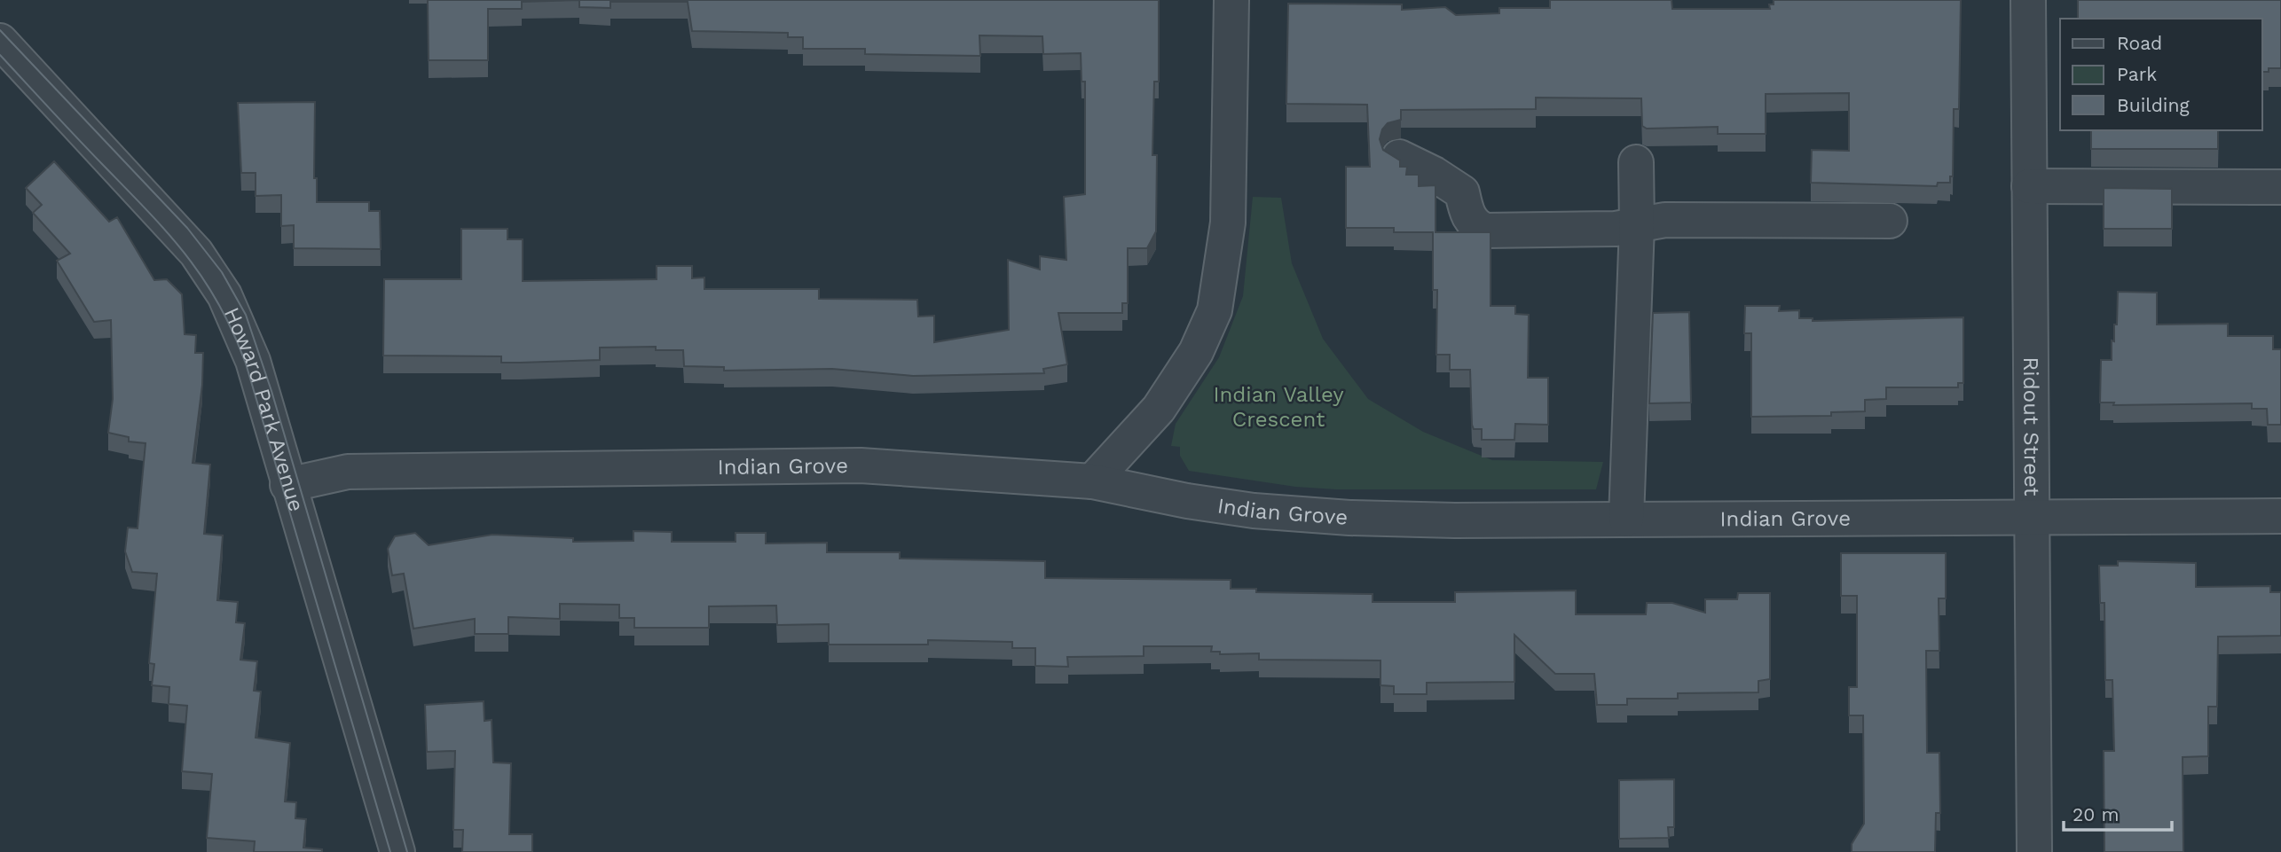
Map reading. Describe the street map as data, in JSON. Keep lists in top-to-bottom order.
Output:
{
  "streets": {
    "street": ["Howard Park Avenue", "Ridout Street", "Indian Grove"]
  },
  "crossings": [
    ["Howard Park Avenue", "Indian Grove"],
    ["Ridout Street", "Indian Grove"]
  ],
  "parks": ["Indian Valley Crescent"],
  "legend": ["Road", "Park", "Building"],
  "scale_bar": "20 m"
}
